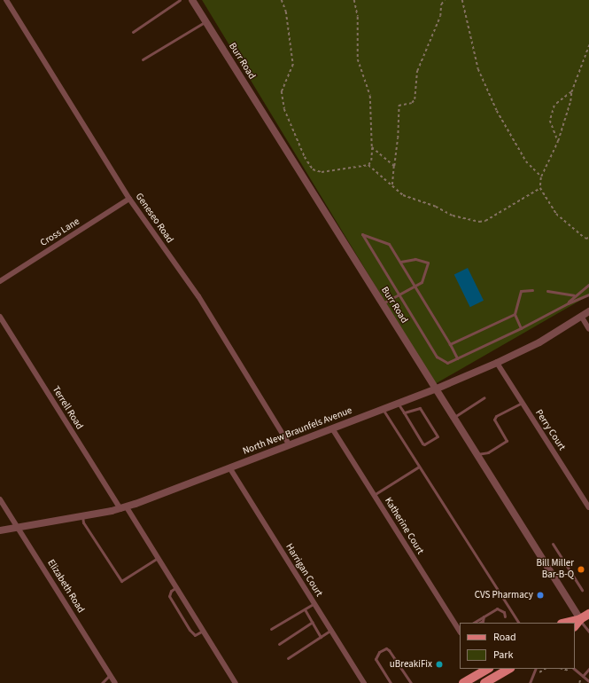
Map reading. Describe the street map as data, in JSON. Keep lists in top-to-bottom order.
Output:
{
  "streets": {
    "street": [
      "Burr Road",
      "Geneseo Road",
      "Cross Lane",
      "Terrell Road",
      "Perry Court",
      "North New Braunfels Avenue",
      "Katherine Court",
      "Harrigan Court",
      "Elizabeth Road"
    ]
  },
  "crossings": [
    ["Burr Road", "North New Braunfels Avenue"],
    ["Geneseo Road", "Cross Lane"],
    ["Geneseo Road", "North New Braunfels Avenue"],
    ["Terrell Road", "North New Braunfels Avenue"],
    ["Perry Court", "North New Braunfels Avenue"],
    ["North New Braunfels Avenue", "Katherine Court"],
    ["North New Braunfels Avenue", "Harrigan Court"],
    ["North New Braunfels Avenue", "Elizabeth Road"]
  ],
  "places": ["Bill Miller Bar-B-Q", "CVS Pharmacy", "uBreakiFix"],
  "legend": ["Road", "Park"]
}
